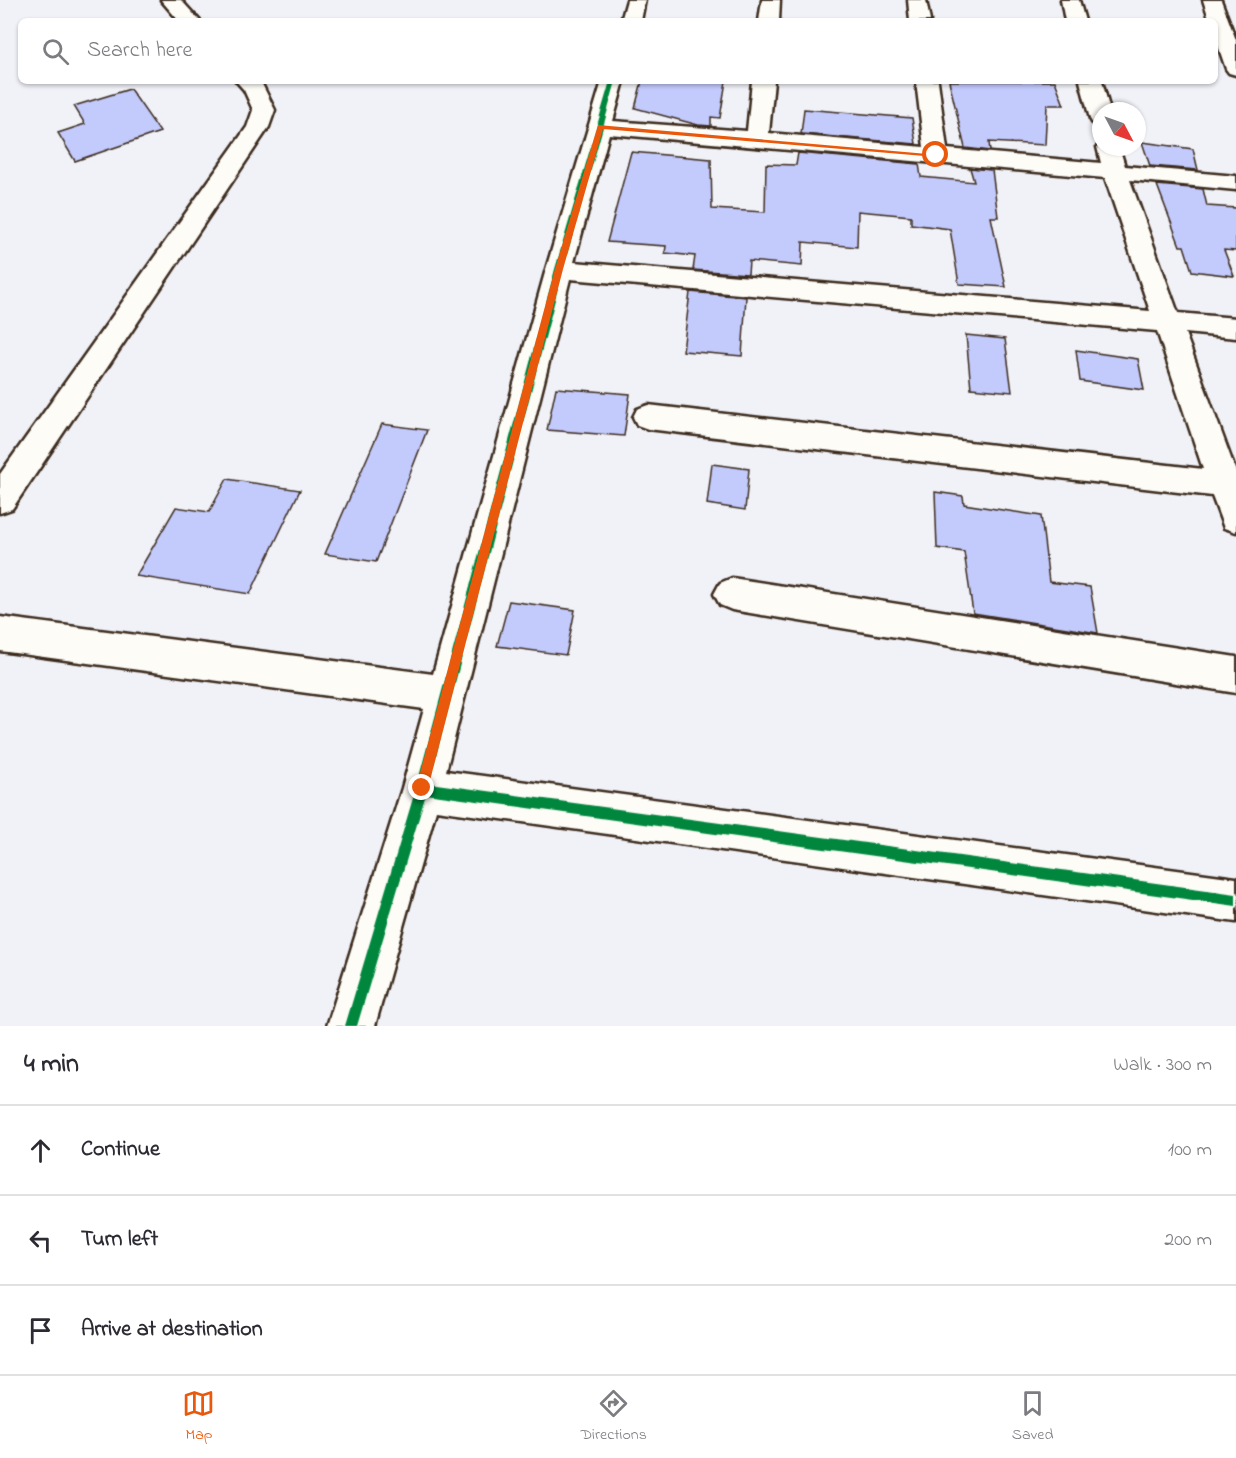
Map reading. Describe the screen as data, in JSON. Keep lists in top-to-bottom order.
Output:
{
  "north": "bottom right",
  "page": {
    "search": "Search here",
    "heading": ["4 min", "Walk · 300 m"],
    "list": [
      ["Continue", "100 m"],
      ["Turn left", "200 m"],
      "Arrive at destination"
    ],
    "nav": ["Map", "Directions", "Saved"]
  }
}
